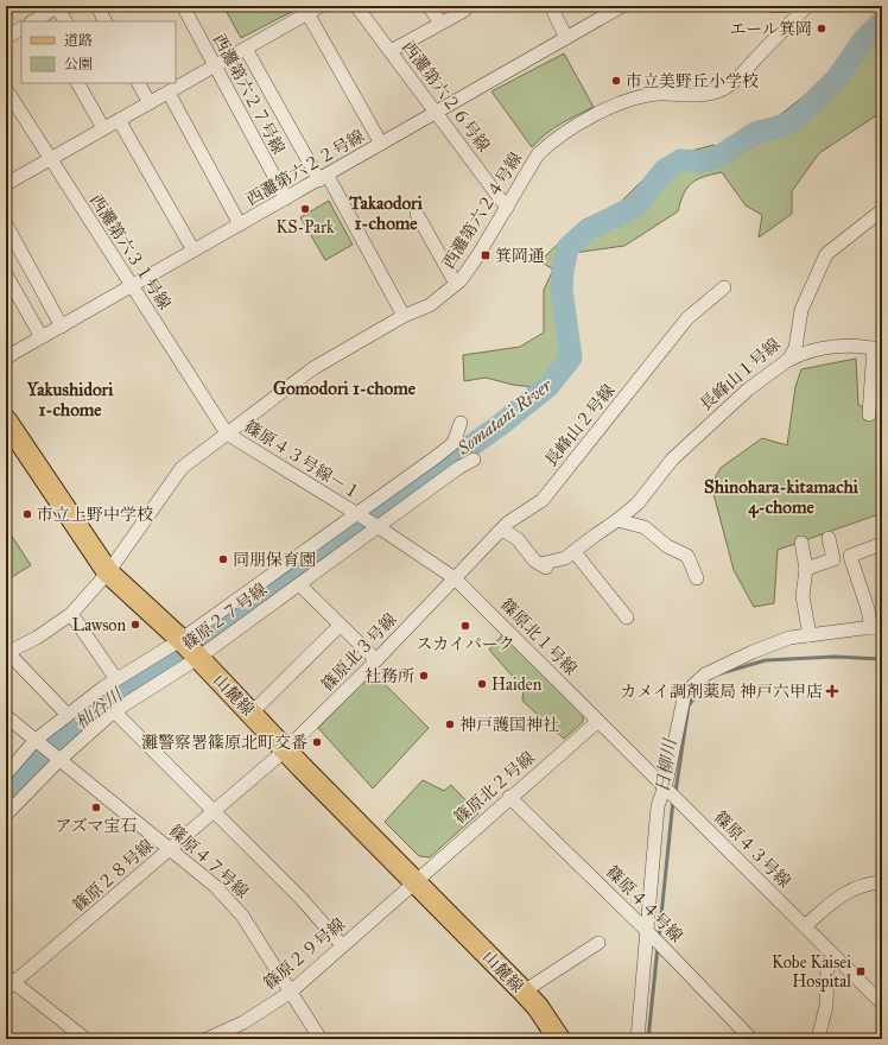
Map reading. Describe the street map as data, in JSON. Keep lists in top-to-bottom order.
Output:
{
  "streets": {
    "main road": ["山麓線"],
    "street": [
      "西灘第六２７号線",
      "西灘第六２６号線",
      "西灘第六２２号線",
      "西灘第六２４号線",
      "西灘第六３１号線",
      "長峰山１号線",
      "長峰山２号線",
      "篠原４３号線－１",
      "篠原２７号線",
      "篠原北１号線",
      "篠原北３号線",
      "篠原北２号線",
      "篠原４３号線",
      "篠原４７号線",
      "篠原２８号線",
      "篠原４４号線",
      "篠原２９号線"
    ]
  },
  "crossings": [
    ["西灘第六２７号線", "西灘第六２２号線"],
    ["西灘第六２６号線", "西灘第六２２号線"],
    ["西灘第六２６号線", "西灘第六２４号線"],
    ["西灘第六２２号線", "西灘第六３１号線"],
    ["西灘第六２４号線", "西灘第六３１号線"],
    ["西灘第六２４号線", "篠原４３号線－１"],
    ["西灘第六２４号線", "山麓線"],
    ["西灘第六３１号線", "篠原４３号線－１"],
    ["長峰山１号線", "長峰山２号線"],
    ["長峰山２号線", "篠原北１号線"],
    ["長峰山２号線", "篠原北３号線"],
    ["篠原４３号線－１", "篠原２７号線"],
    ["篠原２７号線", "山麓線"],
    ["篠原２７号線", "篠原４７号線"],
    ["篠原北１号線", "篠原北３号線"],
    ["篠原北１号線", "篠原北２号線"],
    ["篠原北１号線", "篠原４３号線"],
    ["篠原北３号線", "山麓線"],
    ["篠原北３号線", "篠原２８号線"],
    ["山麓線", "篠原北２号線"],
    ["山麓線", "篠原２８号線"],
    ["山麓線", "篠原２９号線"],
    ["篠原北２号線", "篠原４３号線"],
    ["篠原北２号線", "篠原４４号線"],
    ["篠原北２号線", "篠原２９号線"],
    ["篠原４７号線", "篠原２８号線"],
    ["篠原４７号線", "篠原２９号線"]
  ],
  "districts": [
    "Takaodori 1-chome",
    "Gomodori 1-chome",
    "Yakushidori 1-chome",
    "Shinohara-kitamachi 4-chome"
  ],
  "water": ["Somatani River", "杣谷川", "日柳川"],
  "places": {
    "other": [
      "エール箕岡",
      "市立美野丘小学校",
      "KS-Park",
      "市立上野中学校",
      "同朋保育園",
      "Lawson",
      "スカイパーク",
      "社務所",
      "Haiden",
      "神戸護国神社",
      "灘警察署篠原北町交番",
      "アズマ宝石"
    ],
    "transit": ["箕岡通", "Kobe Kaisei Hospital"],
    "health": ["カメイ調剤薬局 神戸六甲店"]
  },
  "legend": ["道路", "公園"]
}
